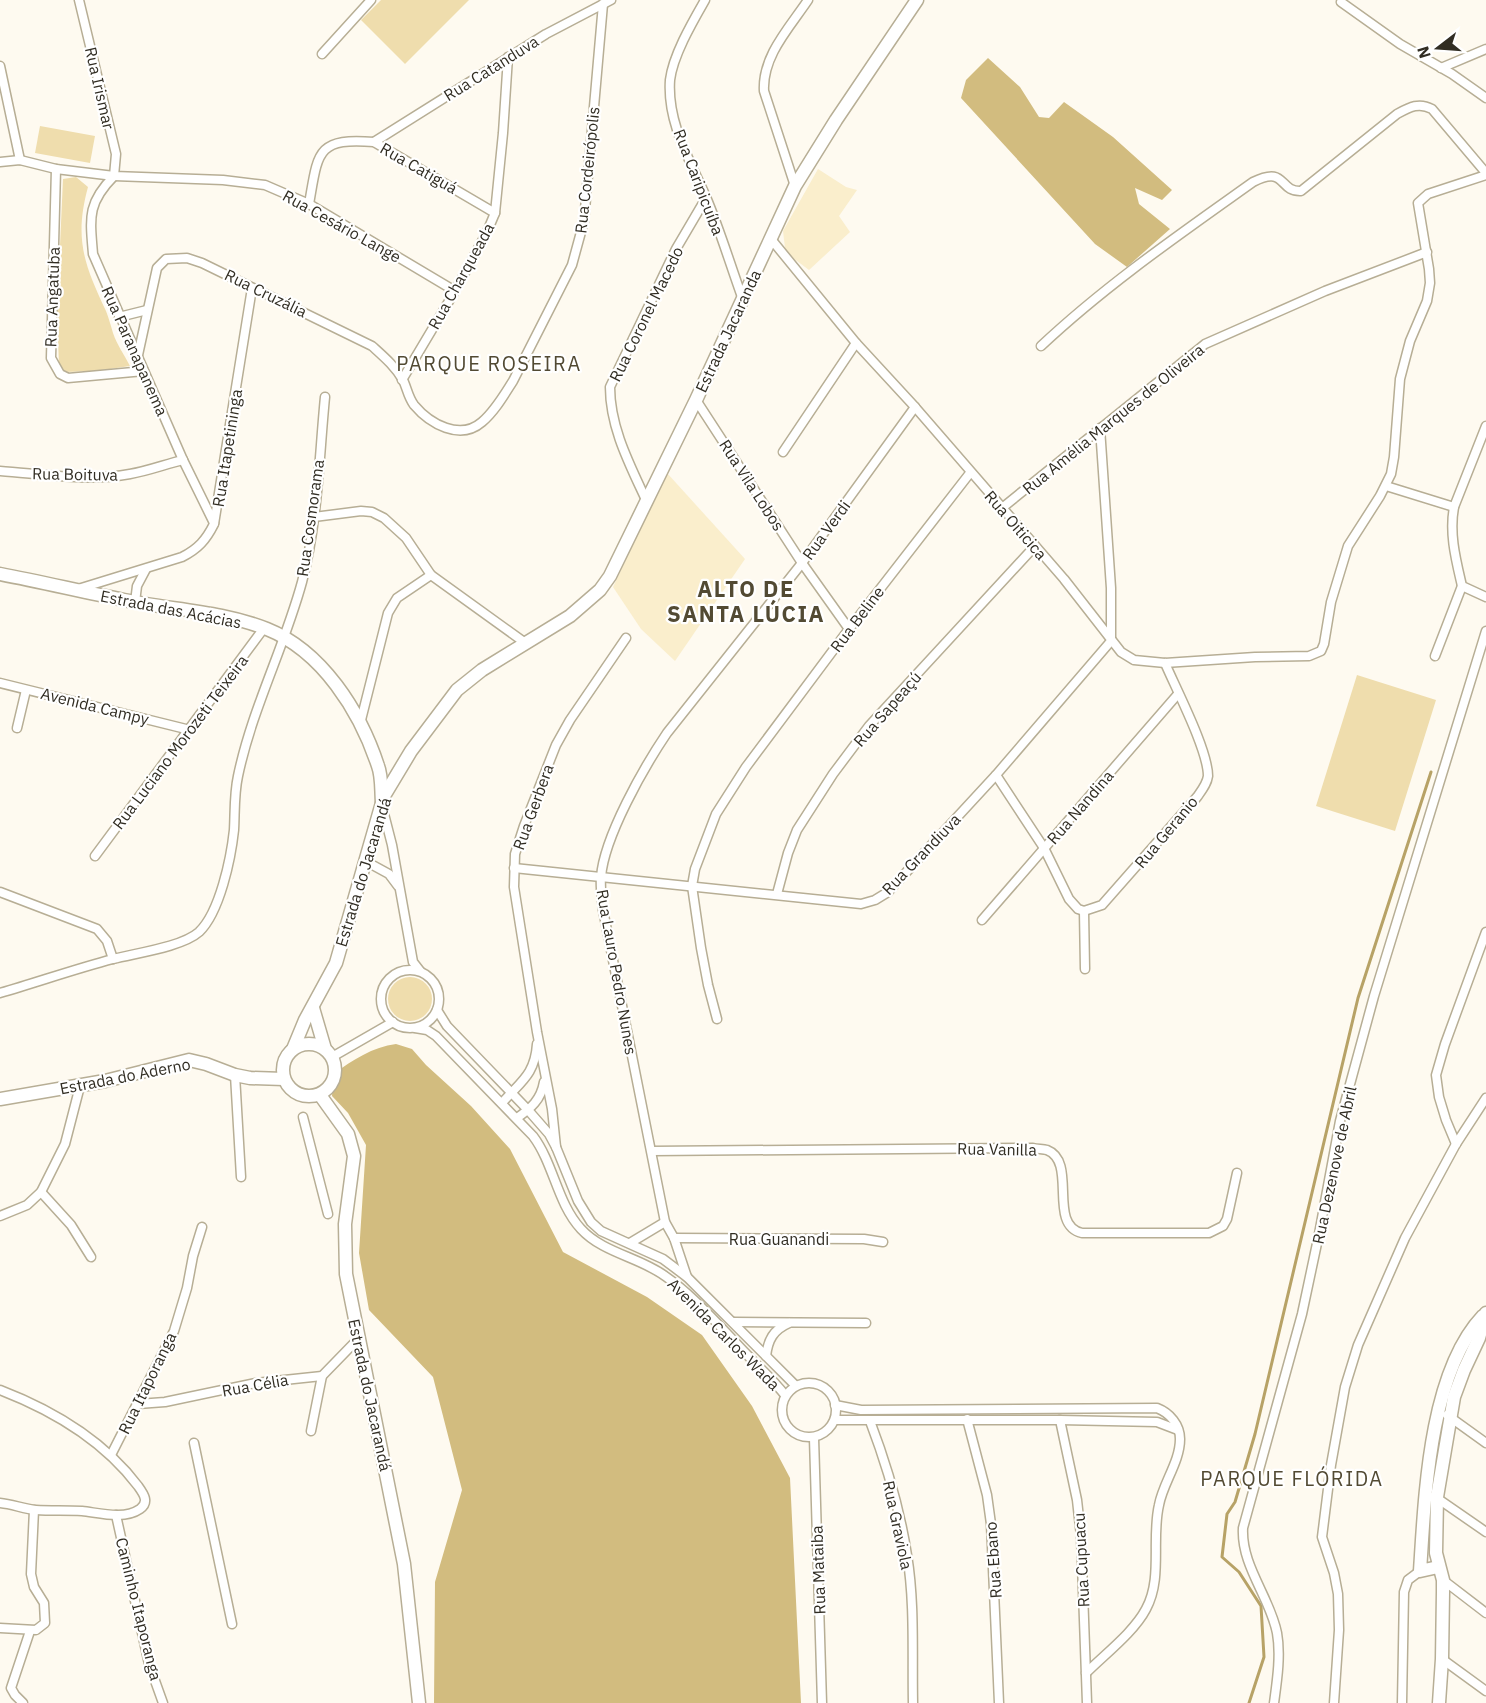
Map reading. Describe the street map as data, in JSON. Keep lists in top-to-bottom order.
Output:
{
  "streets": {
    "main road": [
      "Estrada Jacaranda",
      "Estrada das Acácias",
      "Estrada do Jacarandá",
      "Estrada do Aderno"
    ],
    "street": [
      "Rua Catanduva",
      "Rua Irismar",
      "Rua Catiguá",
      "Rua Cordeirópolis",
      "Rua Caripicuíba",
      "Rua Cesário Lange",
      "Rua Charqueada",
      "Rua Cruzália",
      "Rua Angatuba",
      "Rua Coronel Macedo",
      "Rua Paranapanema",
      "Rua Amélia Marques de Oliveira",
      "Rua Itapetininga",
      "Rua Boituva",
      "Rua Vila Lobos",
      "Rua Cosmorama",
      "Rua Oiticica",
      "Rua Verdi",
      "Rua Beline",
      "Avenida Campy",
      "Rua Sapeaçú",
      "Rua Luciano Morozeti Teixeira",
      "Rua Gerbera",
      "Rua Nandina",
      "Rua Geranio",
      "Rua Grandiuva",
      "Rua Lauro Pedro Nunes",
      "Rua Vanilla",
      "Rua Dezenove de Abril",
      "Rua Guanandi",
      "Avenida Carlos Wada",
      "Rua Itaporanga",
      "Rua Célia",
      "Rua Graviola",
      "Rua Ebano",
      "Rua Cupuacu",
      "Rua Mataiba",
      "Caminho Itaporanga"
    ]
  },
  "crossings": [
    ["Rua Catanduva", "Rua Catiguá"],
    ["Rua Catanduva", "Rua Cordeirópolis"],
    ["Rua Catanduva", "Rua Charqueada"],
    ["Rua Irismar", "Rua Cesário Lange"],
    ["Rua Irismar", "Rua Paranapanema"],
    ["Rua Catiguá", "Rua Cesário Lange"],
    ["Rua Catiguá", "Rua Charqueada"],
    ["Rua Cordeirópolis", "Rua Charqueada"],
    ["Rua Cordeirópolis", "Rua Cruzália"],
    ["Rua Caripicuíba", "Rua Coronel Macedo"],
    ["Rua Caripicuíba", "Estrada Jacaranda"],
    ["Rua Cesário Lange", "Rua Charqueada"],
    ["Rua Cesário Lange", "Rua Paranapanema"],
    ["Rua Charqueada", "Rua Cruzália"],
    ["Rua Cruzália", "Rua Paranapanema"],
    ["Rua Cruzália", "Rua Itapetininga"],
    ["Rua Angatuba", "Rua Paranapanema"],
    ["Rua Coronel Macedo", "Estrada Jacaranda"],
    ["Estrada Jacaranda", "Rua Vila Lobos"],
    ["Estrada Jacaranda", "Rua Oiticica"],
    ["Estrada Jacaranda", "Estrada do Jacarandá"],
    ["Rua Paranapanema", "Rua Itapetininga"],
    ["Rua Paranapanema", "Rua Boituva"],
    ["Rua Amélia Marques de Oliveira", "Rua Oiticica"],
    ["Rua Itapetininga", "Estrada das Acácias"],
    ["Rua Vila Lobos", "Rua Verdi"],
    ["Rua Vila Lobos", "Rua Beline"],
    ["Rua Cosmorama", "Estrada das Acácias"],
    ["Rua Oiticica", "Rua Verdi"],
    ["Rua Oiticica", "Rua Beline"],
    ["Rua Oiticica", "Rua Sapeaçú"],
    ["Rua Oiticica", "Rua Geranio"],
    ["Rua Oiticica", "Rua Grandiuva"],
    ["Rua Verdi", "Rua Lauro Pedro Nunes"],
    ["Estrada das Acácias", "Rua Luciano Morozeti Teixeira"],
    ["Estrada das Acácias", "Estrada do Jacarandá"],
    ["Rua Beline", "Rua Grandiuva"],
    ["Avenida Campy", "Rua Luciano Morozeti Teixeira"],
    ["Rua Sapeaçú", "Rua Grandiuva"],
    ["Rua Gerbera", "Rua Grandiuva"],
    ["Rua Gerbera", "Avenida Carlos Wada"],
    ["Rua Nandina", "Rua Geranio"],
    ["Rua Grandiuva", "Rua Lauro Pedro Nunes"],
    ["Estrada do Jacarandá", "Estrada do Aderno"],
    ["Rua Lauro Pedro Nunes", "Rua Vanilla"],
    ["Rua Lauro Pedro Nunes", "Rua Guanandi"],
    ["Rua Lauro Pedro Nunes", "Avenida Carlos Wada"],
    ["Avenida Carlos Wada", "Rua Mataiba"],
    ["Rua Itaporanga", "Rua Célia"]
  ],
  "districts": ["PARQUE ROSEIRA", "ALTO DE SANTA LÚCIA", "PARQUE FLÓRIDA"],
  "north": "left"
}
